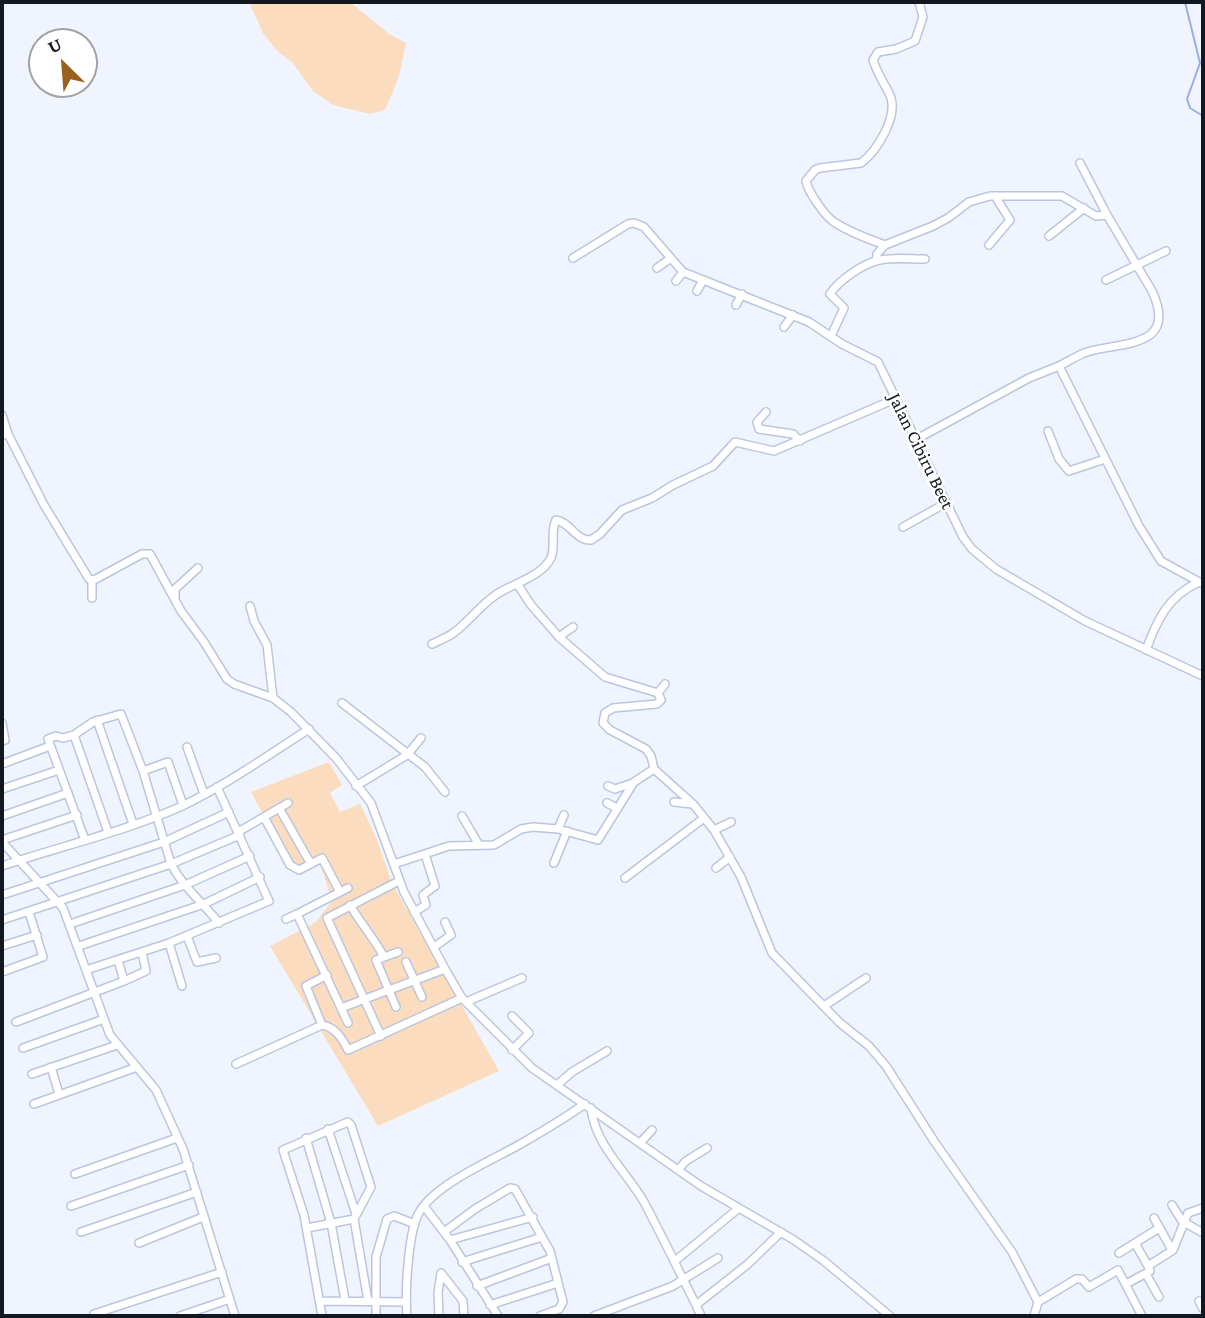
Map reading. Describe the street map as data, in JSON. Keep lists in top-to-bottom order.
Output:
{
  "streets": {
    "street": ["Jalan Cibiru Beet"]
  },
  "north": "top left"
}
